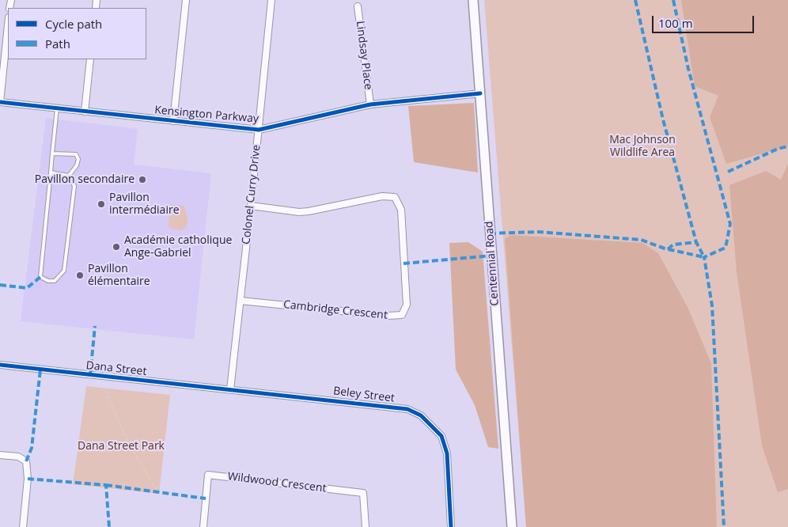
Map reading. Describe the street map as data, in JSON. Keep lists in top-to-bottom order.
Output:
{
  "streets": {
    "main road": ["Centennial Road"],
    "street": [
      "Lindsay Place",
      "Kensington Parkway",
      "Colonel Curry Drive",
      "Cambridge Crescent",
      "Dana Street",
      "Beley Street",
      "Wildwood Crescent"
    ]
  },
  "crossings": [
    ["Lindsay Place", "Kensington Parkway"],
    ["Kensington Parkway", "Colonel Curry Drive"],
    ["Kensington Parkway", "Centennial Road"],
    ["Colonel Curry Drive", "Cambridge Crescent"],
    ["Colonel Curry Drive", "Dana Street"],
    ["Colonel Curry Drive", "Beley Street"],
    ["Dana Street", "Beley Street"]
  ],
  "parks": ["Mac Johnson Wildlife Area", "Dana Street Park"],
  "places": [
    "Pavillon secondaire",
    "Pavillon intermédiaire",
    "Académie catholique Ange-Gabriel",
    "Pavillon élémentaire"
  ],
  "legend": ["Cycle path", "Path"],
  "scale_bar": "100 m"
}
